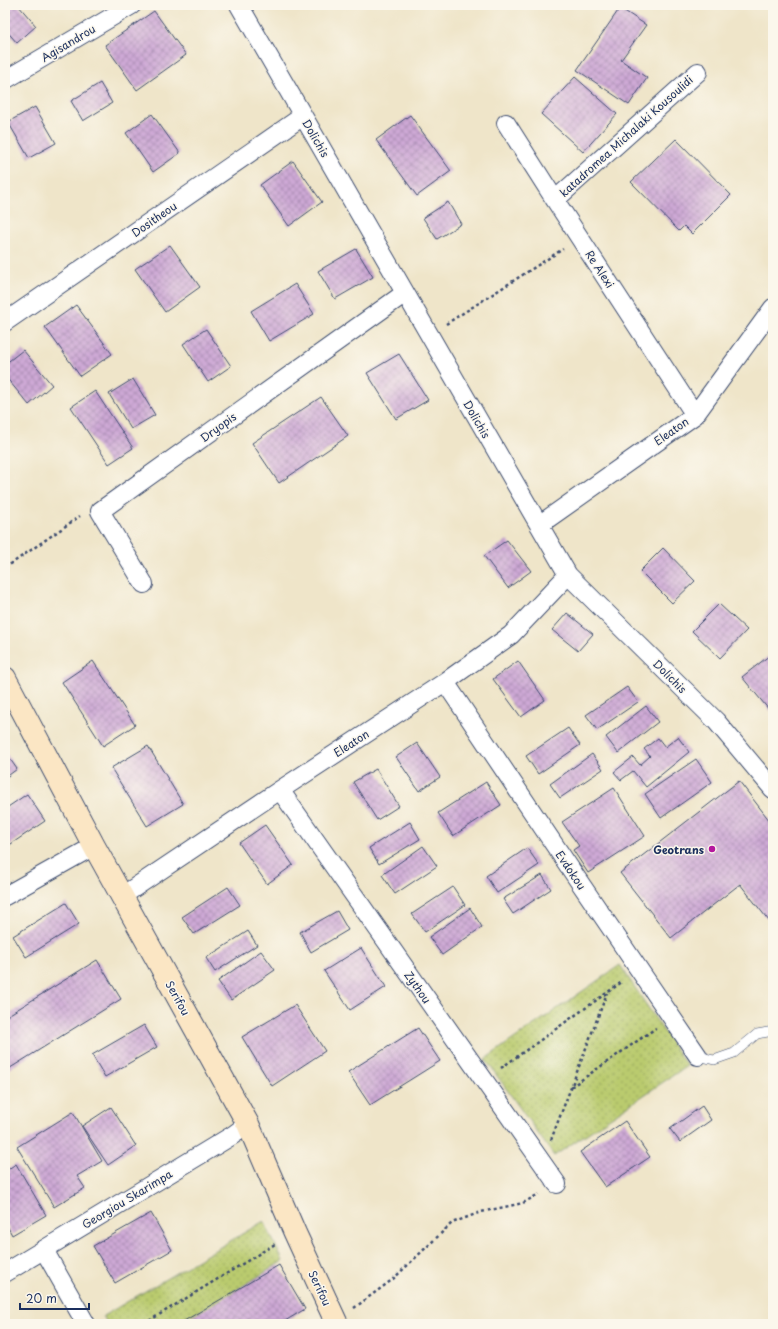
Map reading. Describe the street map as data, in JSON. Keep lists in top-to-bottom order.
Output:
{
  "streets": {
    "street": [
      "Agisandrou",
      "katadromea Michalaki Kousoulidi",
      "Dolichis",
      "Dositheou",
      "Re Alexi",
      "Dryopis",
      "Eleaton",
      "Evdokou",
      "Zythou",
      "Serifou",
      "Georgiou Skarimpa"
    ]
  },
  "crossings": [
    ["katadromea Michalaki Kousoulidi", "Re Alexi"],
    ["Dolichis", "Dositheou"],
    ["Dolichis", "Dryopis"],
    ["Dolichis", "Eleaton"],
    ["Re Alexi", "Eleaton"],
    ["Eleaton", "Evdokou"],
    ["Eleaton", "Zythou"],
    ["Eleaton", "Serifou"],
    ["Serifou", "Georgiou Skarimpa"]
  ],
  "places": ["Geotrans"],
  "scale_bar": "20 m"
}
